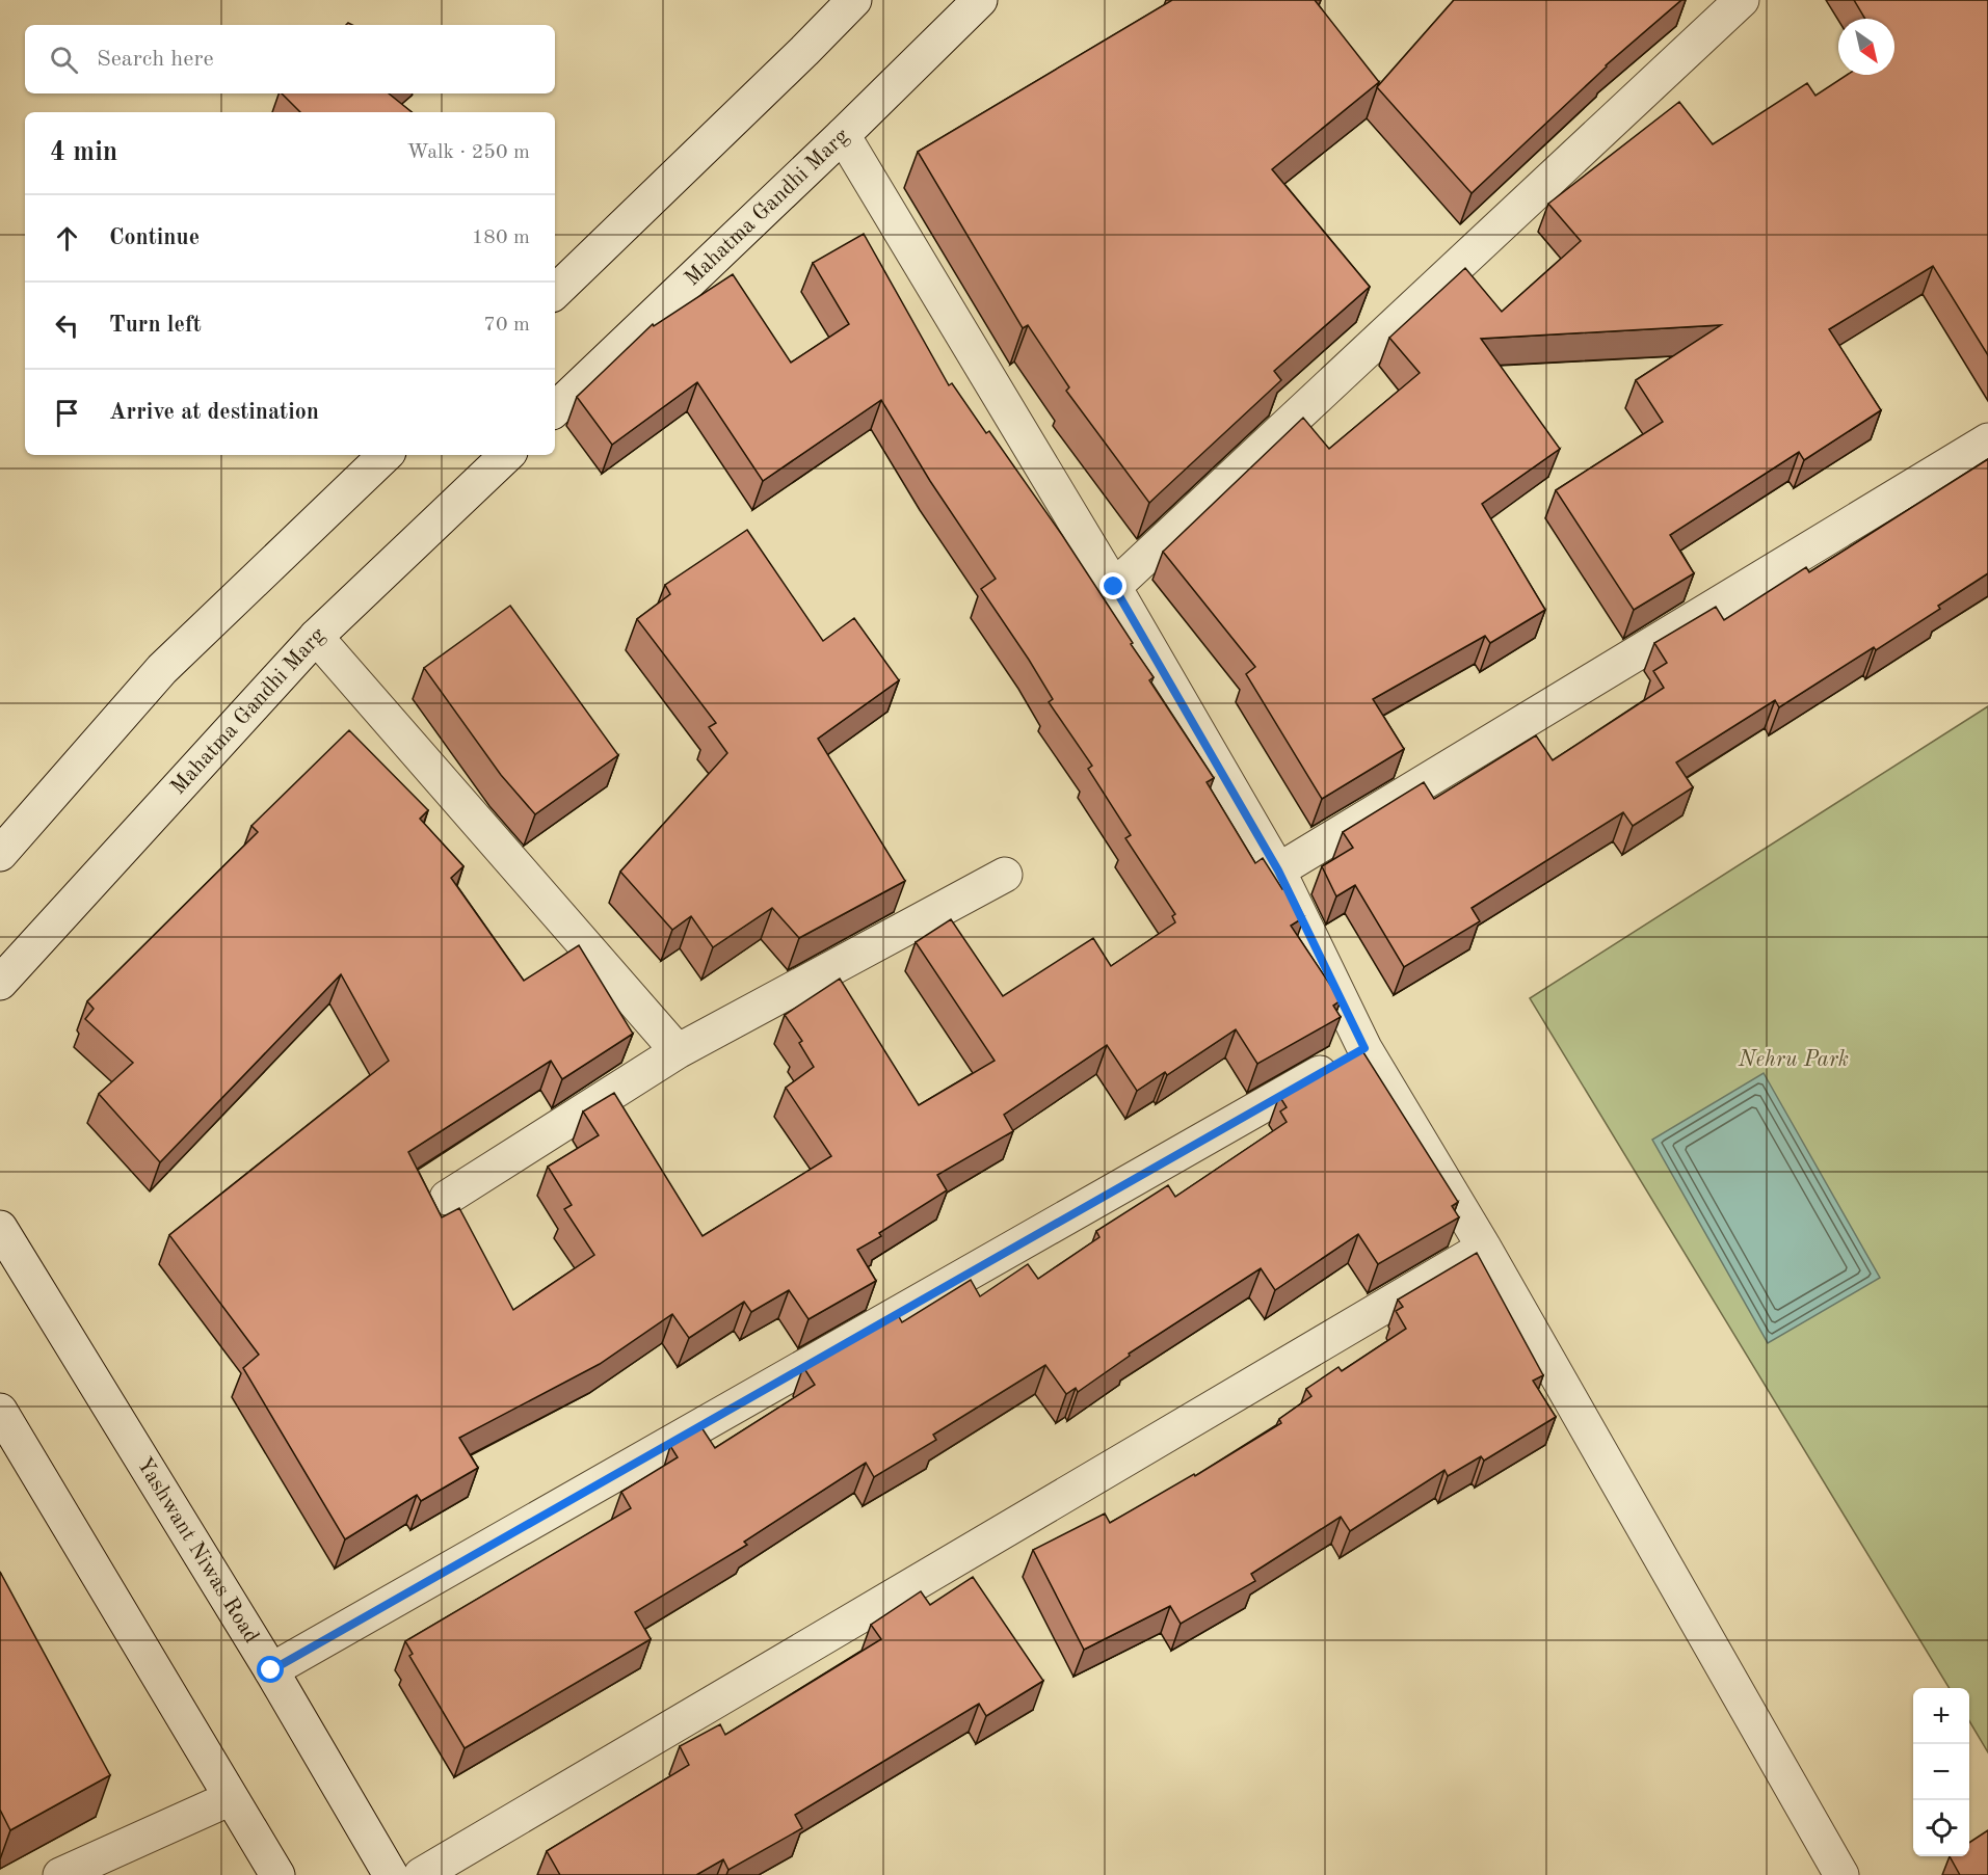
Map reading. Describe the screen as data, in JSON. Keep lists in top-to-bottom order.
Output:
{
  "streets": {
    "street": ["Mahatma Gandhi Marg", "Yashwant Niwas Road"]
  },
  "parks": ["Nehru Park"],
  "north": "bottom right",
  "page": {
    "search": "Search here",
    "heading": ["4 min", "Walk · 250 m"],
    "list": [
      ["Continue", "180 m"],
      ["Turn left", "70 m"],
      "Arrive at destination"
    ],
    "map_buttons": ["+", "−"]
  }
}
